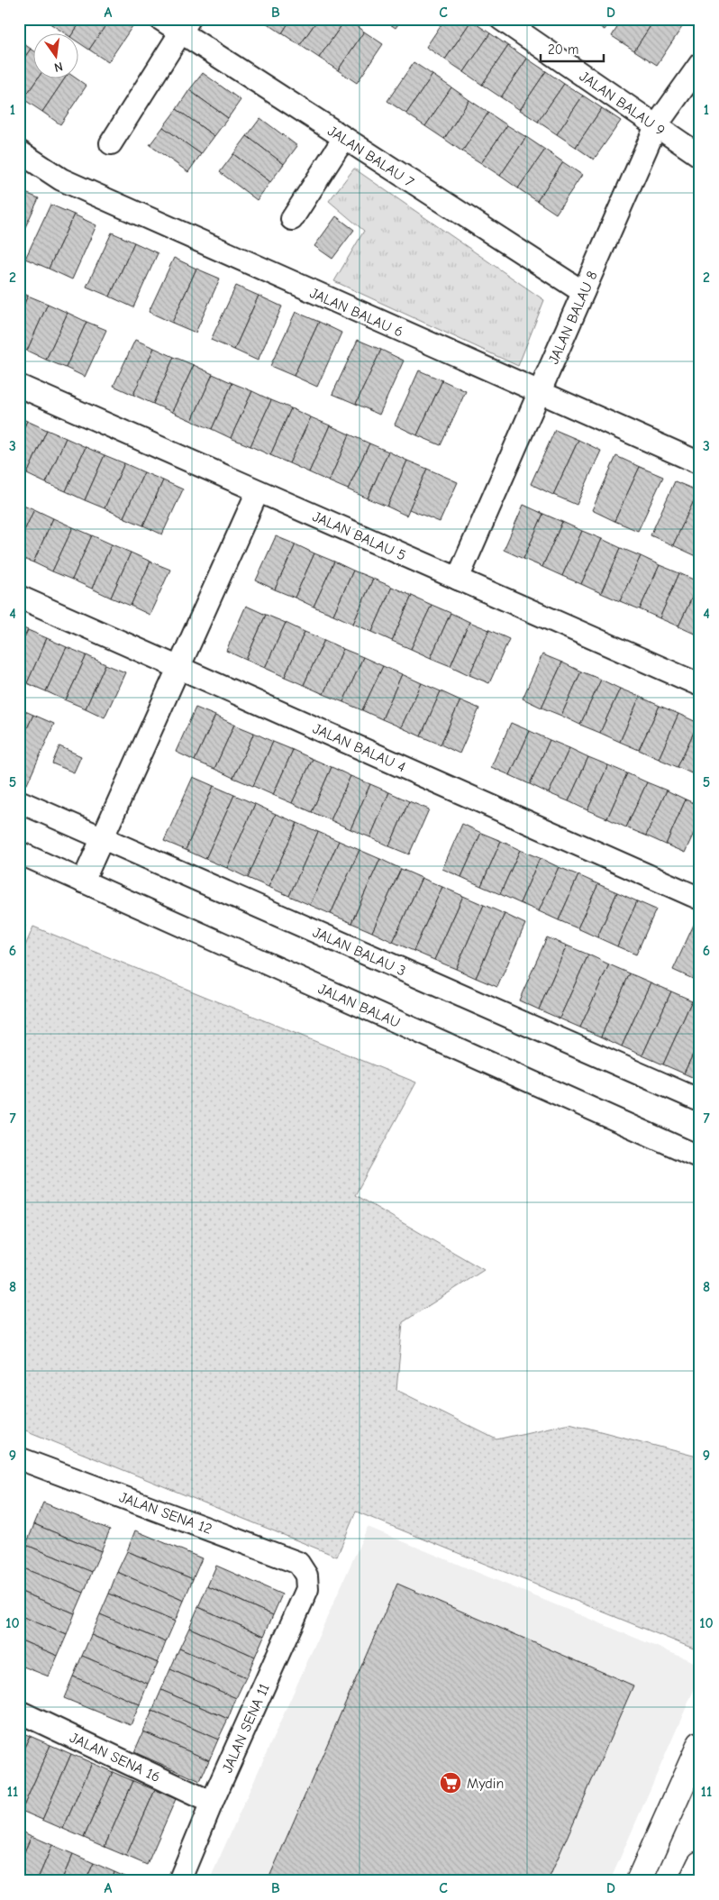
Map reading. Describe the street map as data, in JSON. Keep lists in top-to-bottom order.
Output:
{
  "streets": {
    "street": [
      "JALAN BALAU 9",
      "JALAN BALAU 7",
      "JALAN BALAU 6",
      "JALAN BALAU 8",
      "JALAN BALAU 5",
      "JALAN BALAU 4",
      "JALAN BALAU 3",
      "JALAN BALAU",
      "JALAN SENA 12",
      "JALAN SENA 11",
      "JALAN SENA 16"
    ]
  },
  "crossings": [
    ["JALAN BALAU 9", "JALAN BALAU 8"],
    ["JALAN BALAU 7", "JALAN BALAU 8"],
    ["JALAN BALAU 6", "JALAN BALAU 8"],
    ["JALAN BALAU 8", "JALAN BALAU 5"],
    ["JALAN SENA 12", "JALAN SENA 11"],
    ["JALAN SENA 11", "JALAN SENA 16"]
  ],
  "places": {
    "supermarket": ["Mydin"]
  },
  "scale_bar": "20 m",
  "north": "bottom",
  "grid": {
    "columns": [
      "A",
      "B",
      "C",
      "D"
    ],
    "rows": [
      "1",
      "2",
      "3",
      "4",
      "5",
      "6",
      "7",
      "8",
      "9",
      "10",
      "11"
    ]
  }
}
